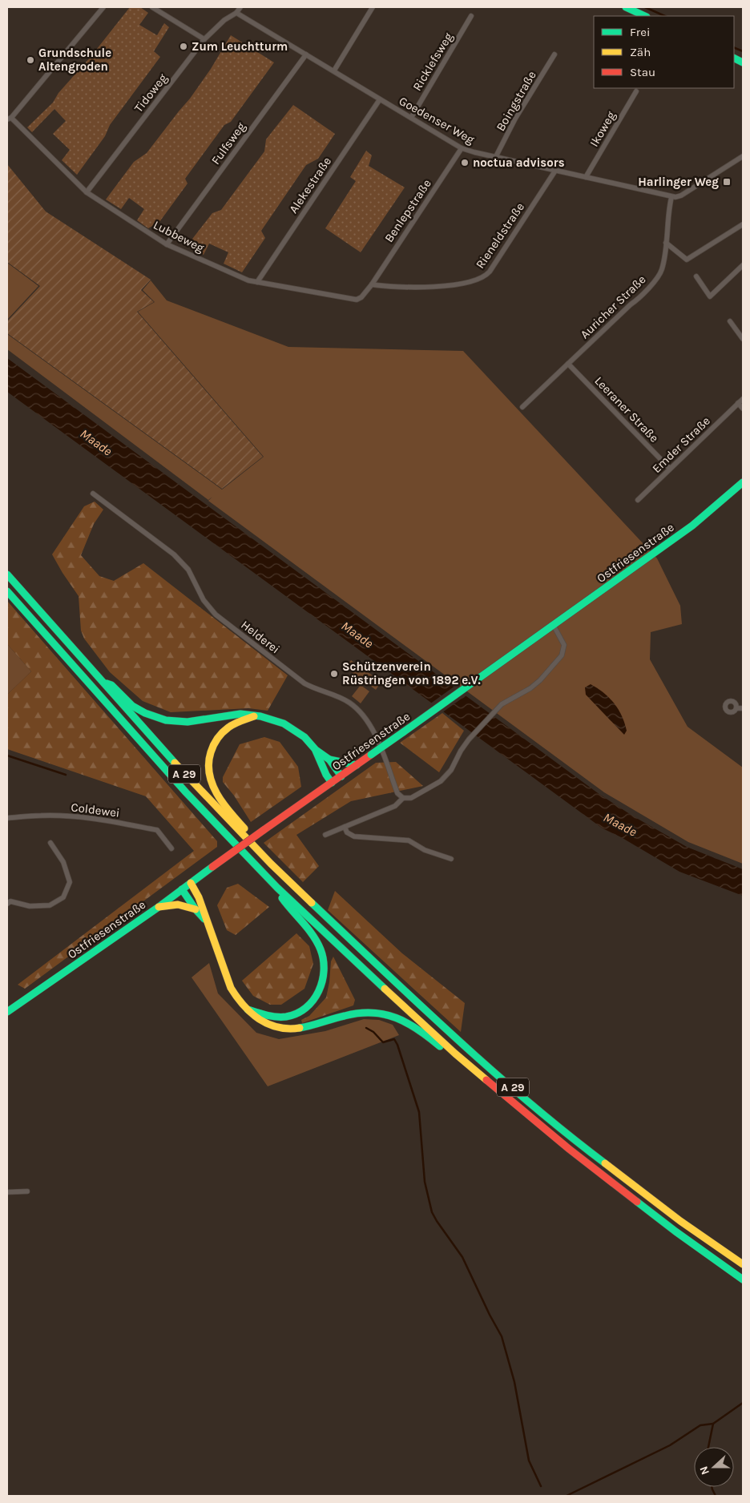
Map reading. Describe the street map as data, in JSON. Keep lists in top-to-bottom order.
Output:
{
  "streets": {
    "main road": ["Ostfriesenstraße", "A 29"],
    "street": [
      "Ricklefsweg",
      "Tidoweg",
      "Boingstraße",
      "Goedenser Weg",
      "Ikoweg",
      "Fulfsweg",
      "Alekestraße",
      "Benlepstraße",
      "Rieneldstraße",
      "Lubbeweg",
      "Auricher Straße",
      "Leeraner Straße",
      "Emder Straße",
      "Helderei",
      "Coldewei"
    ]
  },
  "crossings": [
    ["Ricklefsweg", "Goedenser Weg"],
    ["Tidoweg", "Goedenser Weg"],
    ["Tidoweg", "Lubbeweg"],
    ["Boingstraße", "Goedenser Weg"],
    ["Goedenser Weg", "Ikoweg"],
    ["Goedenser Weg", "Fulfsweg"],
    ["Goedenser Weg", "Alekestraße"],
    ["Goedenser Weg", "Benlepstraße"],
    ["Goedenser Weg", "Rieneldstraße"],
    ["Goedenser Weg", "Auricher Straße"],
    ["Fulfsweg", "Lubbeweg"],
    ["Alekestraße", "Lubbeweg"],
    ["Benlepstraße", "Rieneldstraße"],
    ["Benlepstraße", "Lubbeweg"],
    ["Rieneldstraße", "Lubbeweg"],
    ["Auricher Straße", "Leeraner Straße"],
    ["Leeraner Straße", "Emder Straße"]
  ],
  "water": ["Maade"],
  "places": {
    "other": [
      "Zum Leuchtturm",
      "Grundschule Altengroden",
      "noctua advisors",
      "Schützenverein Rüstringen von 1892 e.V."
    ],
    "transit": ["Harlinger Weg"]
  },
  "legend": ["Frei", "Zäh", "Stau"],
  "north": "left"
}
